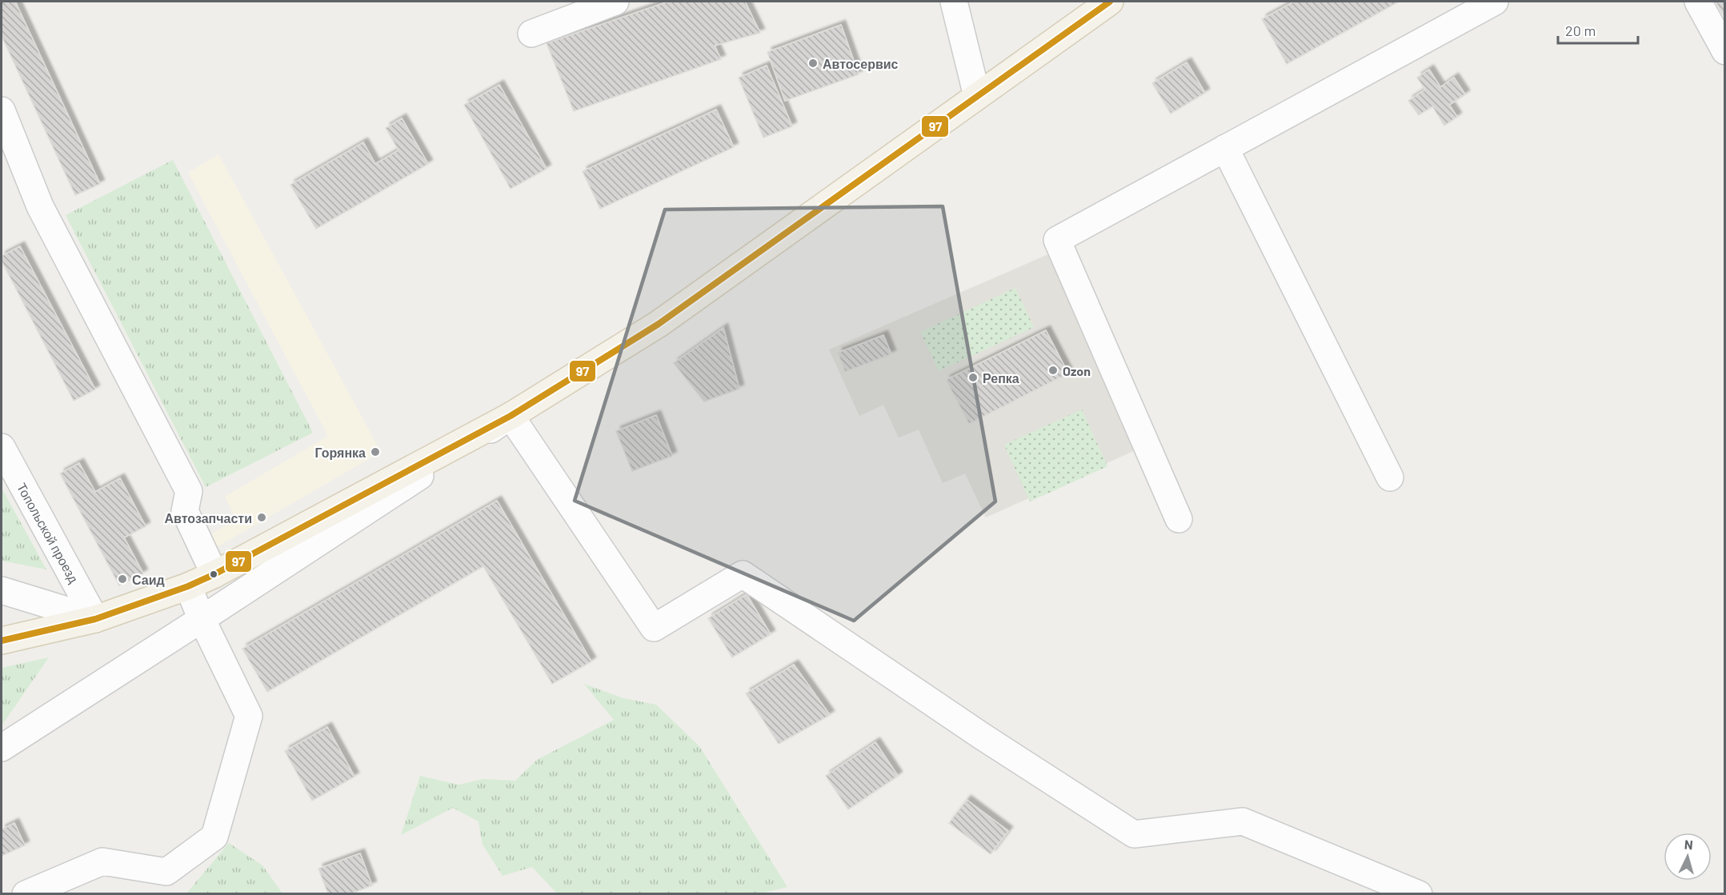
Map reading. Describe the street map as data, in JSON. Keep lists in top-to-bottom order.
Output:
{
  "streets": {
    "street": ["Топольской проезд"]
  },
  "places": [
    "Автосервис",
    "Ozon",
    "Репка",
    "Горянка",
    "Автозапчасти",
    "Саид"
  ],
  "lines": ["transit line 97"],
  "scale_bar": "20 m",
  "north": "top"
}
